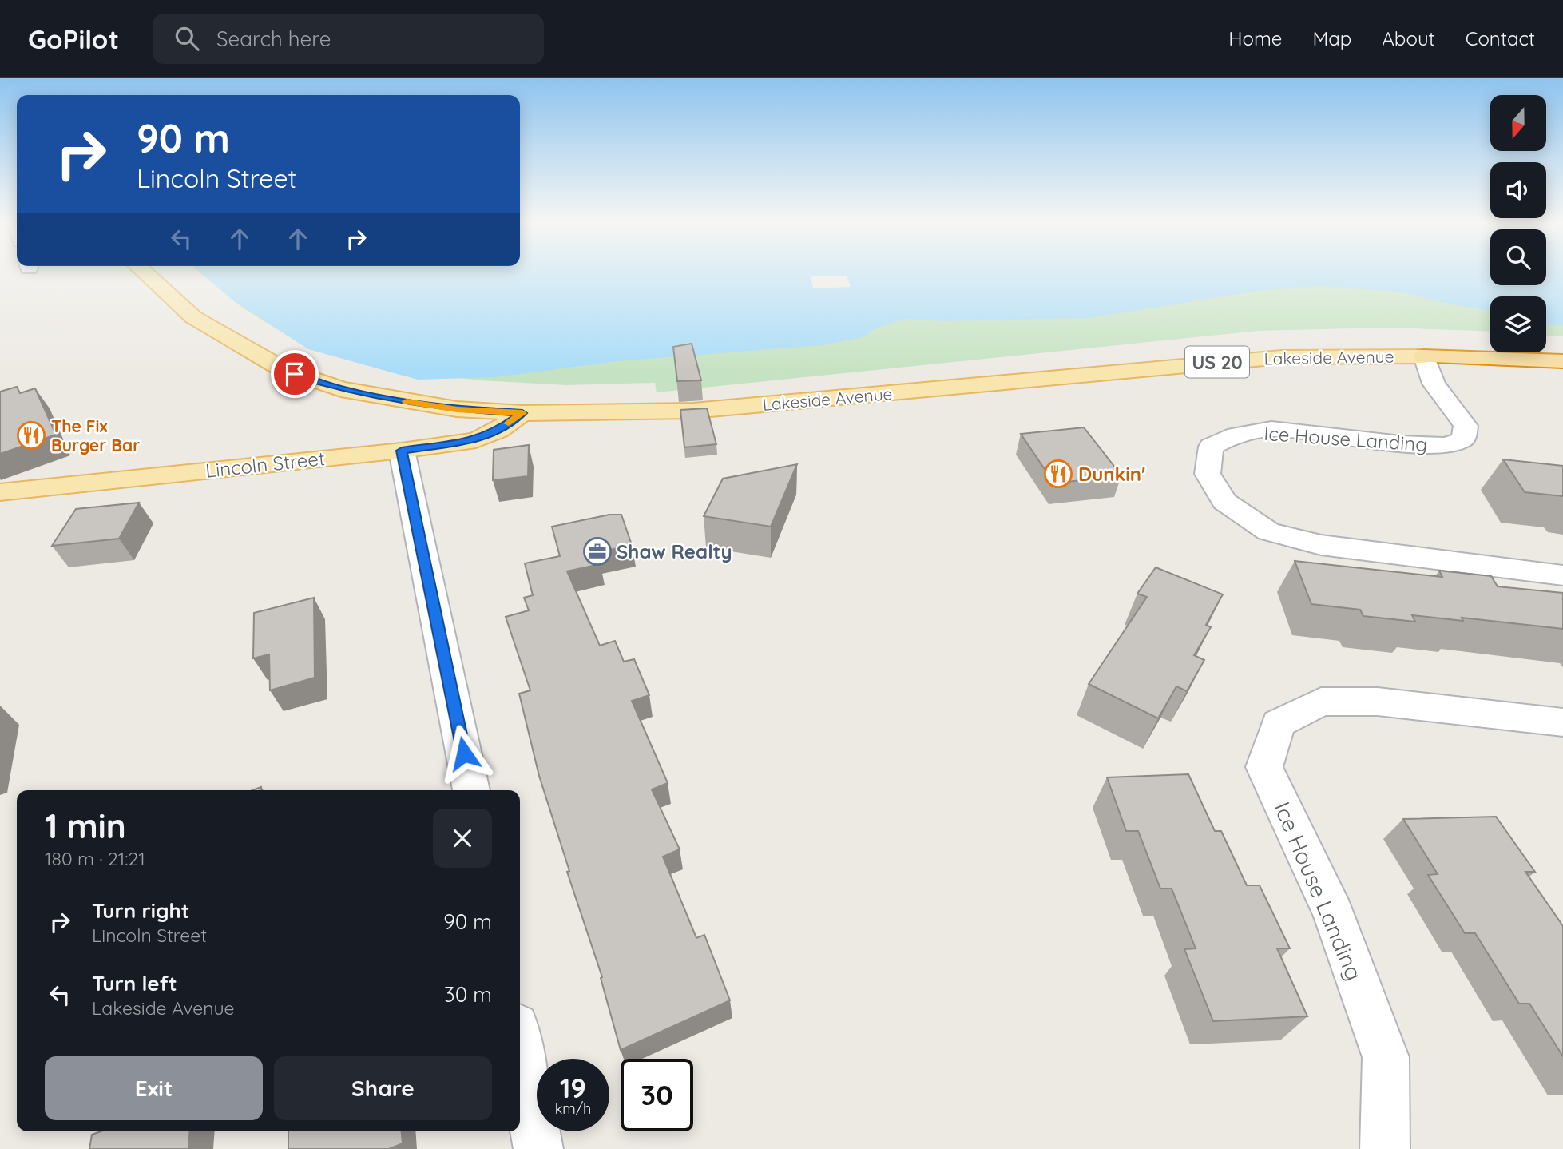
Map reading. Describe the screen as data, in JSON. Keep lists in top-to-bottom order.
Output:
{
  "streets": {
    "highway": ["Lakeside Avenue", "US 20"],
    "main road": ["Lincoln Street"],
    "street": ["Ice House Landing"]
  },
  "crossings": [
    ["Lakeside Avenue", "Ice House Landing"],
    ["Lakeside Avenue", "Lincoln Street"]
  ],
  "places": {
    "restaurant": ["The Fix Burger Bar", "Dunkin'"],
    "office": ["Shaw Realty"]
  },
  "north": "bottom",
  "page": {
    "header": "GoPilot",
    "search": "Search here",
    "nav": [
      "Home",
      "Map",
      "About",
      "Contact"
    ],
    "turn": ["90 m", "Lincoln Street"],
    "heading": ["1 min", "180 m · 21:21"],
    "list": [
      {
        "name": "Turn right",
        "note": "Lincoln Street",
        "value": "90 m"
      },
      {
        "name": "Turn left",
        "note": "Lakeside Avenue",
        "value": "30 m"
      }
    ],
    "buttons": ["Exit", "Share"],
    "speed": "19 km/h",
    "limit": "30"
  }
}
